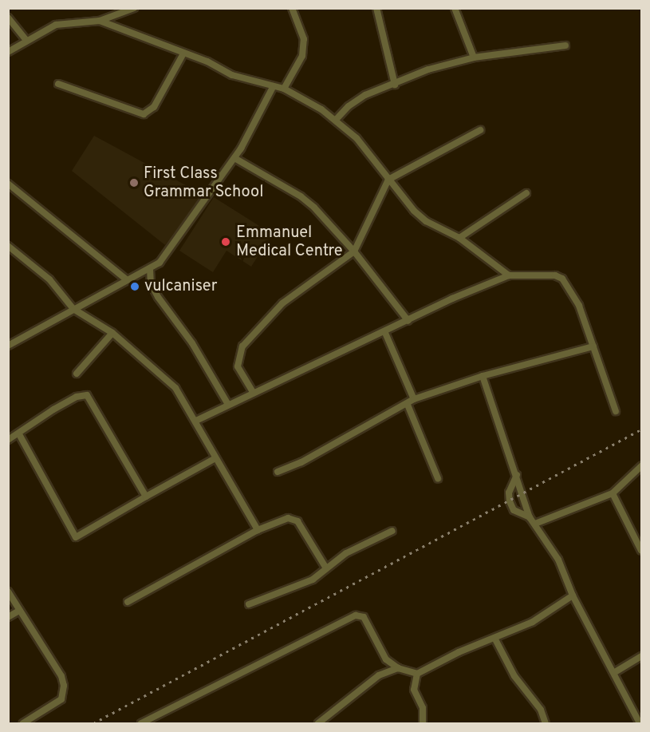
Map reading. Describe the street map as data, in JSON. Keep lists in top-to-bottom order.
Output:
{
  "places": ["First Class Grammar School", "Emmanuel Medical Centre", "vulcaniser"]
}
